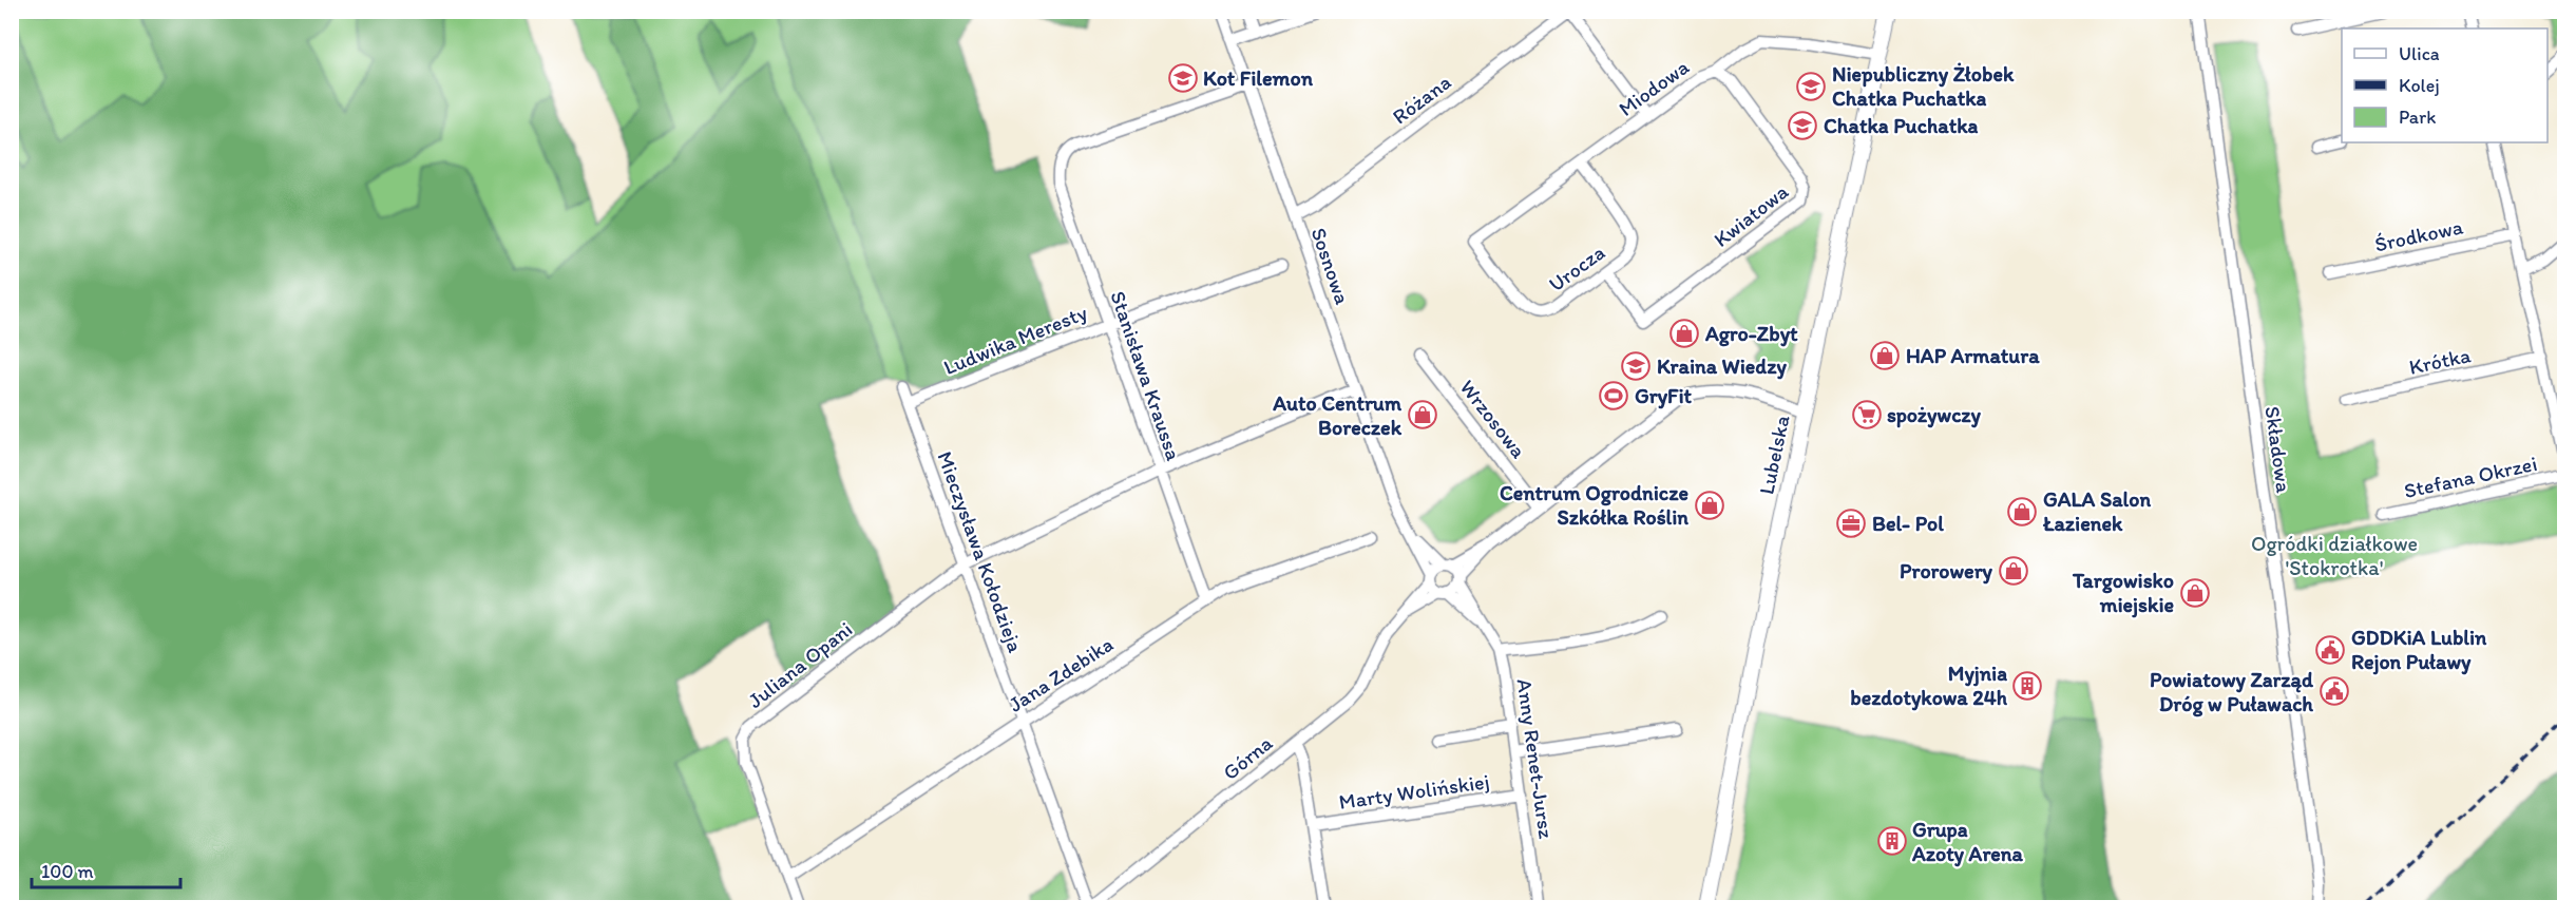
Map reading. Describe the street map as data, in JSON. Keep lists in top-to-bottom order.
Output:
{
  "streets": {
    "main road": ["Lubelska"],
    "street": [
      "Miodowa",
      "Różana",
      "Kwiatowa",
      "Środkowa",
      "Sosnowa",
      "Urocza",
      "Ludwika Meresty",
      "Krótka",
      "Stanisława Kraussa",
      "Wrzosowa",
      "Składowa",
      "Stefana Okrzei",
      "Mieczysława Kołodzieja",
      "Juliana Opani",
      "Jana Zdebika",
      "Górna",
      "Anny Renet-Jursz",
      "Marty Wolińskiej"
    ]
  },
  "crossings": [
    ["Miodowa", "Kwiatowa"],
    ["Miodowa", "Urocza"],
    ["Miodowa", "Lubelska"],
    ["Różana", "Sosnowa"],
    ["Kwiatowa", "Urocza"],
    ["Sosnowa", "Stanisława Kraussa"],
    ["Sosnowa", "Juliana Opani"],
    ["Sosnowa", "Górna"],
    ["Sosnowa", "Anny Renet-Jursz"],
    ["Ludwika Meresty", "Stanisława Kraussa"],
    ["Ludwika Meresty", "Mieczysława Kołodzieja"],
    ["Stanisława Kraussa", "Juliana Opani"],
    ["Stanisława Kraussa", "Jana Zdebika"],
    ["Mieczysława Kołodzieja", "Juliana Opani"],
    ["Mieczysława Kołodzieja", "Jana Zdebika"],
    ["Mieczysława Kołodzieja", "Górna"],
    ["Juliana Opani", "Jana Zdebika"],
    ["Górna", "Anny Renet-Jursz"],
    ["Anny Renet-Jursz", "Marty Wolińskiej"]
  ],
  "parks": ["Ogródki działkowe 'Stokrotka'"],
  "places": {
    "school or university": [
      "Kot Filemon",
      "Niepubliczny Żłobek Chatka Puchatka",
      "Chatka Puchatka",
      "Kraina Wiedzy"
    ],
    "shop": [
      "Agro-Zbyt",
      "HAP Armatura",
      "Auto Centrum Boreczek",
      "Centrum Ogrodnicze Szkółka Roślin",
      "GALA Salon Łazienek",
      "Prorowery",
      "Targowisko miejskie"
    ],
    "sports": ["GryFit"],
    "supermarket": ["spożywczy"],
    "office": ["Bel- Pol"],
    "public building": ["GDDKiA Lublin Rejon Puławy", "Powiatowy Zarząd Dróg w Puławach"],
    "building": ["Myjnia bezdotykowa 24h", "Grupa Azoty Arena"]
  },
  "legend": ["Ulica", "Kolej", "Park"],
  "scale_bar": "100 m"
}
